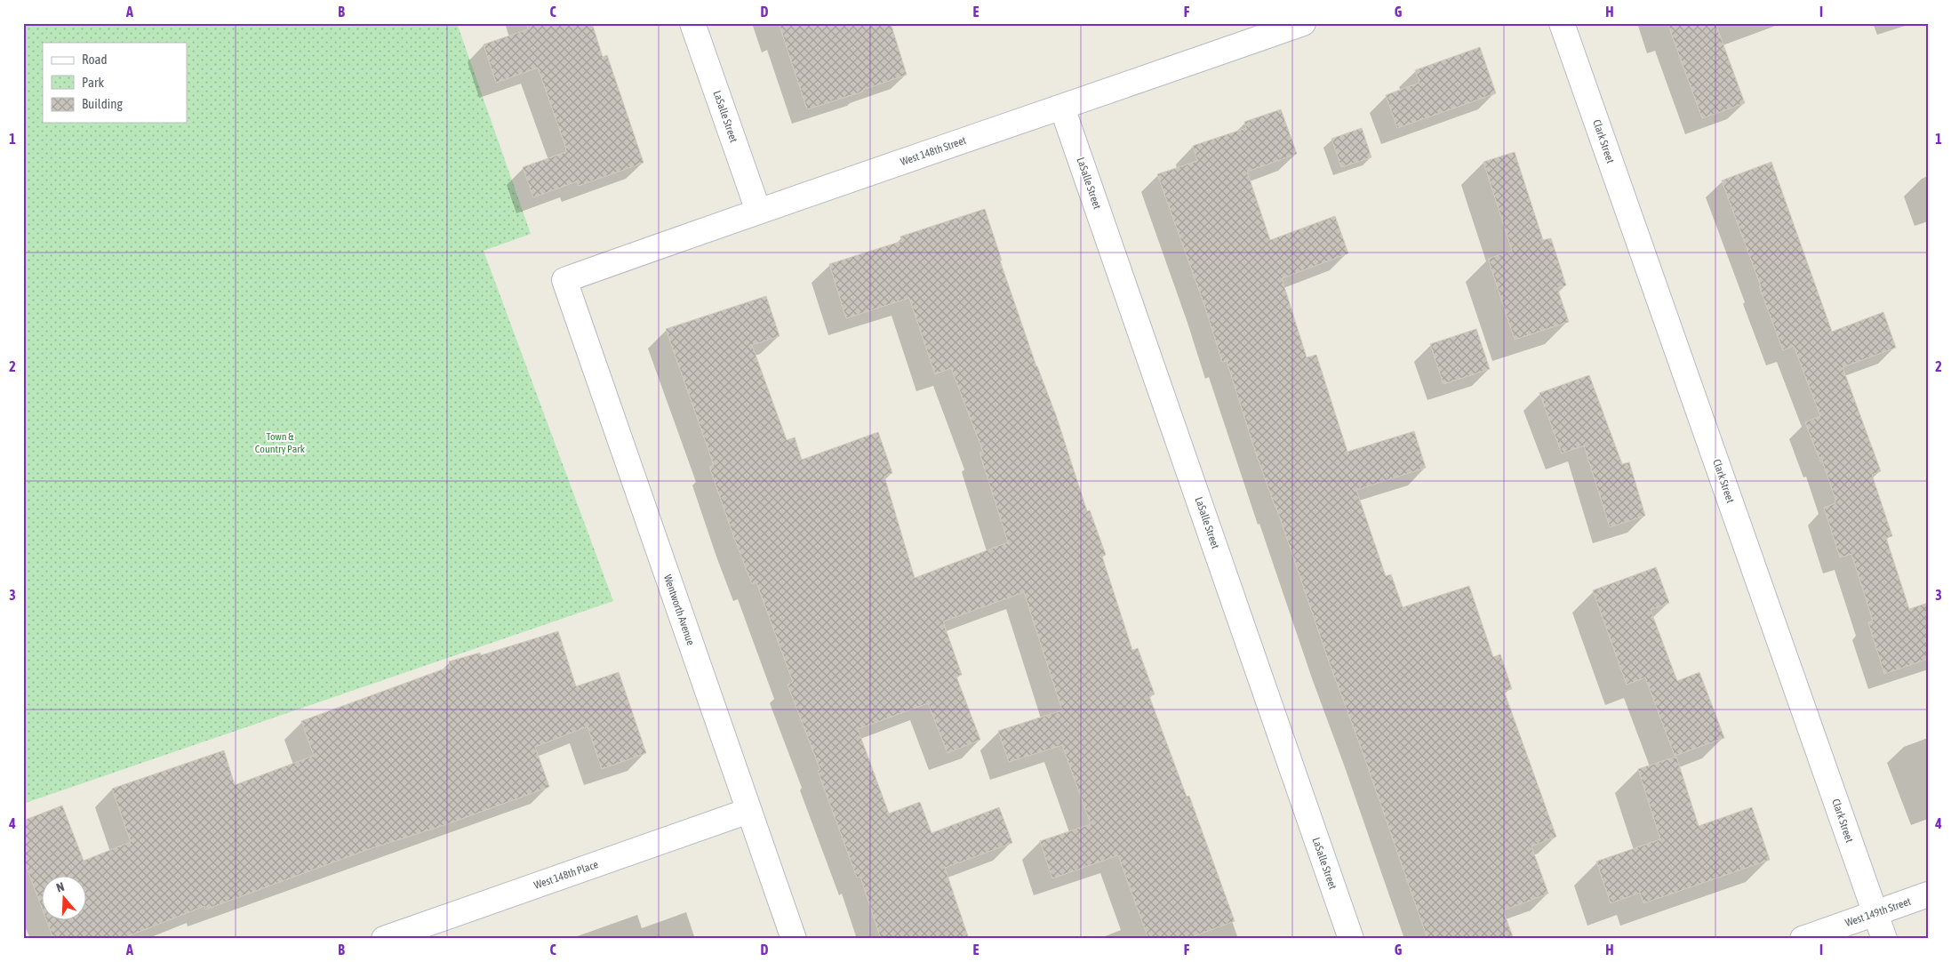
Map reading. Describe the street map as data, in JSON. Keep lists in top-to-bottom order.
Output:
{
  "streets": {
    "street": [
      "LaSalle Street",
      "Clark Street",
      "West 148th Street",
      "Wentworth Avenue",
      "West 148th Place",
      "West 149th Street"
    ]
  },
  "crossings": [
    ["LaSalle Street", "West 148th Street"],
    ["Clark Street", "West 149th Street"],
    ["West 148th Street", "Wentworth Avenue"],
    ["Wentworth Avenue", "West 148th Place"]
  ],
  "parks": ["Town & Country Park"],
  "legend": ["Road", "Park", "Building"],
  "north": "top",
  "grid": {
    "columns": [
      "A",
      "B",
      "C",
      "D",
      "E",
      "F",
      "G",
      "H",
      "I"
    ],
    "rows": [
      "1",
      "2",
      "3",
      "4"
    ]
  }
}
